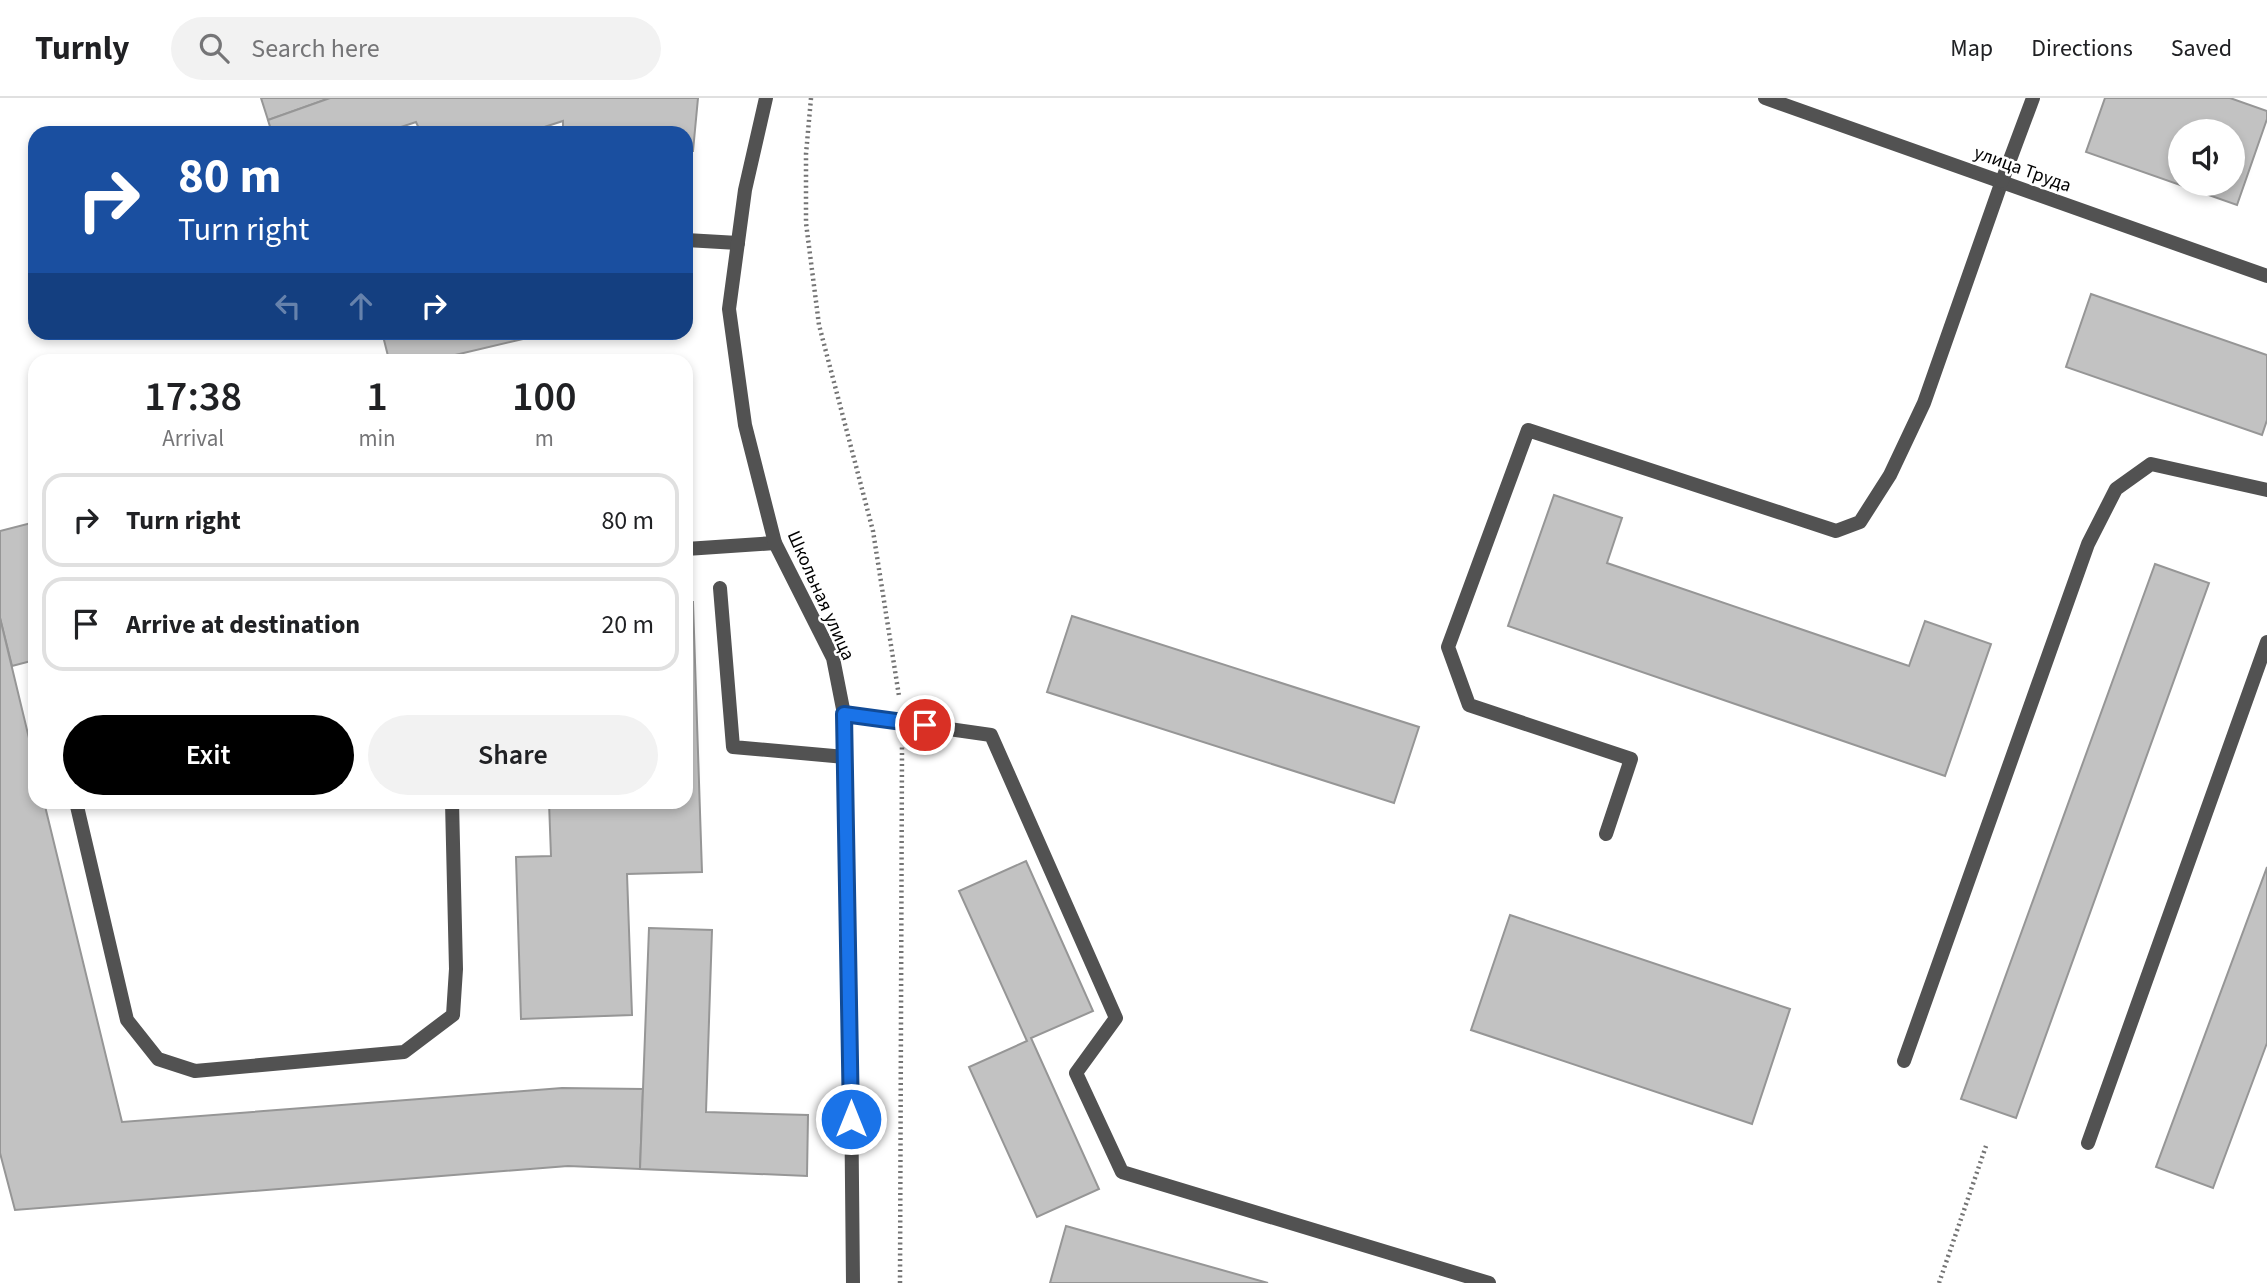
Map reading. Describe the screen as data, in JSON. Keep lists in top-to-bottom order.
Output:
{
  "streets": {
    "street": ["улица Труда", "Школьная улица"]
  },
  "page": {
    "header": "Turnly",
    "search": "Search here",
    "nav": ["Map", "Directions", "Saved"],
    "turn": ["80 m", "Turn right"],
    "eta": [
      "17:38",
      "Arrival",
      "1",
      "min",
      "100",
      "m"
    ],
    "list": [
      {
        "name": "Turn right",
        "value": "80 m"
      },
      {
        "name": "Arrive at destination",
        "value": "20 m"
      }
    ],
    "buttons": ["Exit", "Share"]
  }
}
